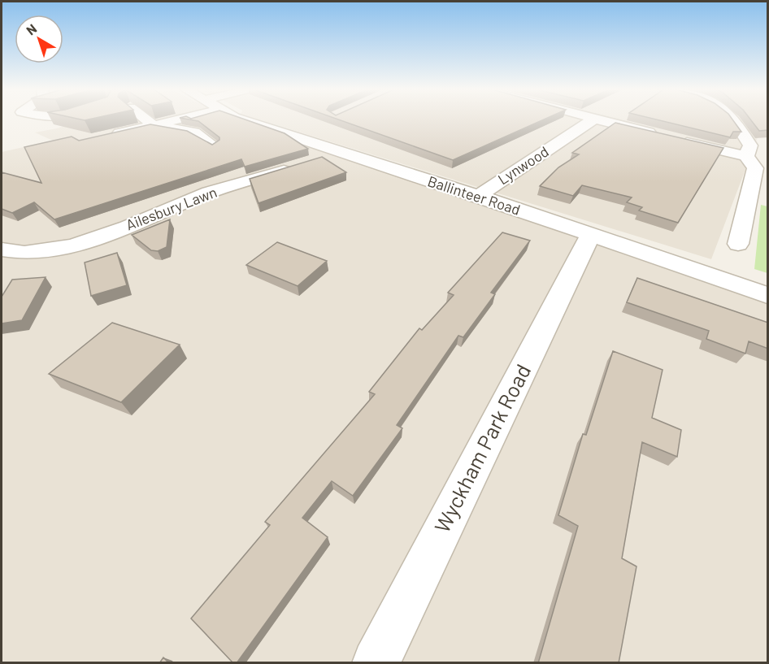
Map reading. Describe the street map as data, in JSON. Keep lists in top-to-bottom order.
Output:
{
  "streets": {
    "street": [
      "Lynwood",
      "Ballinteer Road",
      "Ailesbury Lawn",
      "Wyckham Park Road"
    ]
  },
  "crossings": [
    ["Lynwood", "Ballinteer Road"],
    ["Ballinteer Road", "Ailesbury Lawn"],
    ["Ballinteer Road", "Wyckham Park Road"]
  ],
  "north": "top left"
}
